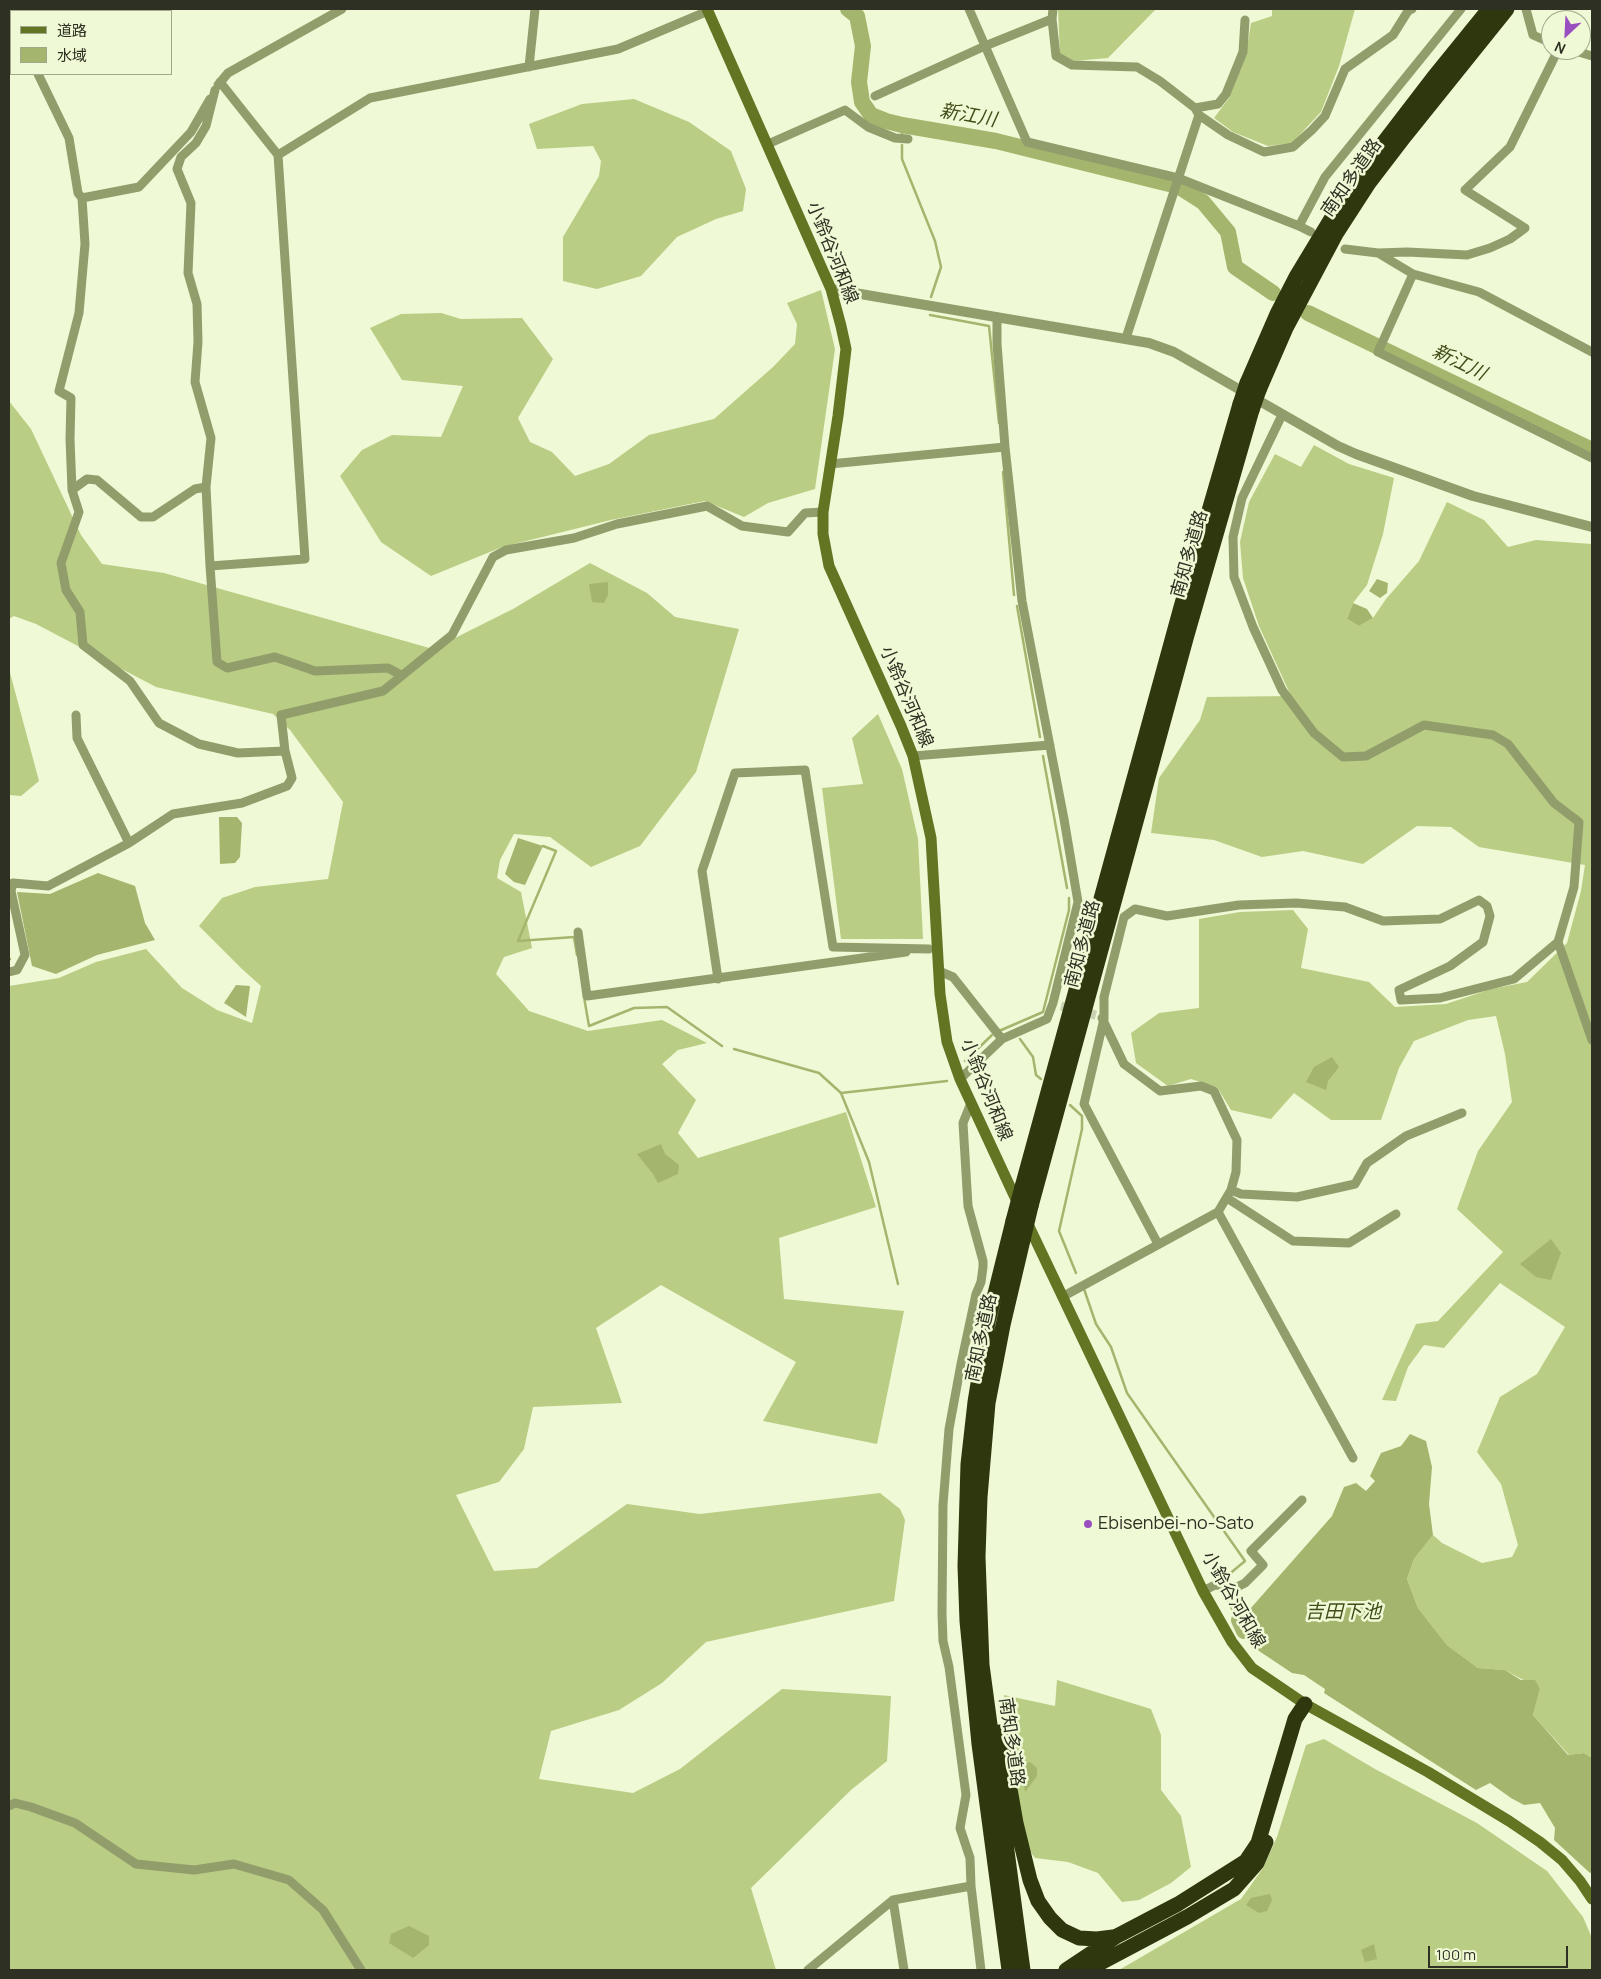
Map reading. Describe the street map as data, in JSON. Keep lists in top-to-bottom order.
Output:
{
  "streets": {
    "highway": ["南知多道路"],
    "main road": ["小鈴谷河和線"]
  },
  "water": ["新江川", "吉田下池"],
  "places": ["Ebisenbei-no-Sato"],
  "legend": ["道路", "水域"],
  "scale_bar": "100 m",
  "north": "bottom left"
}
